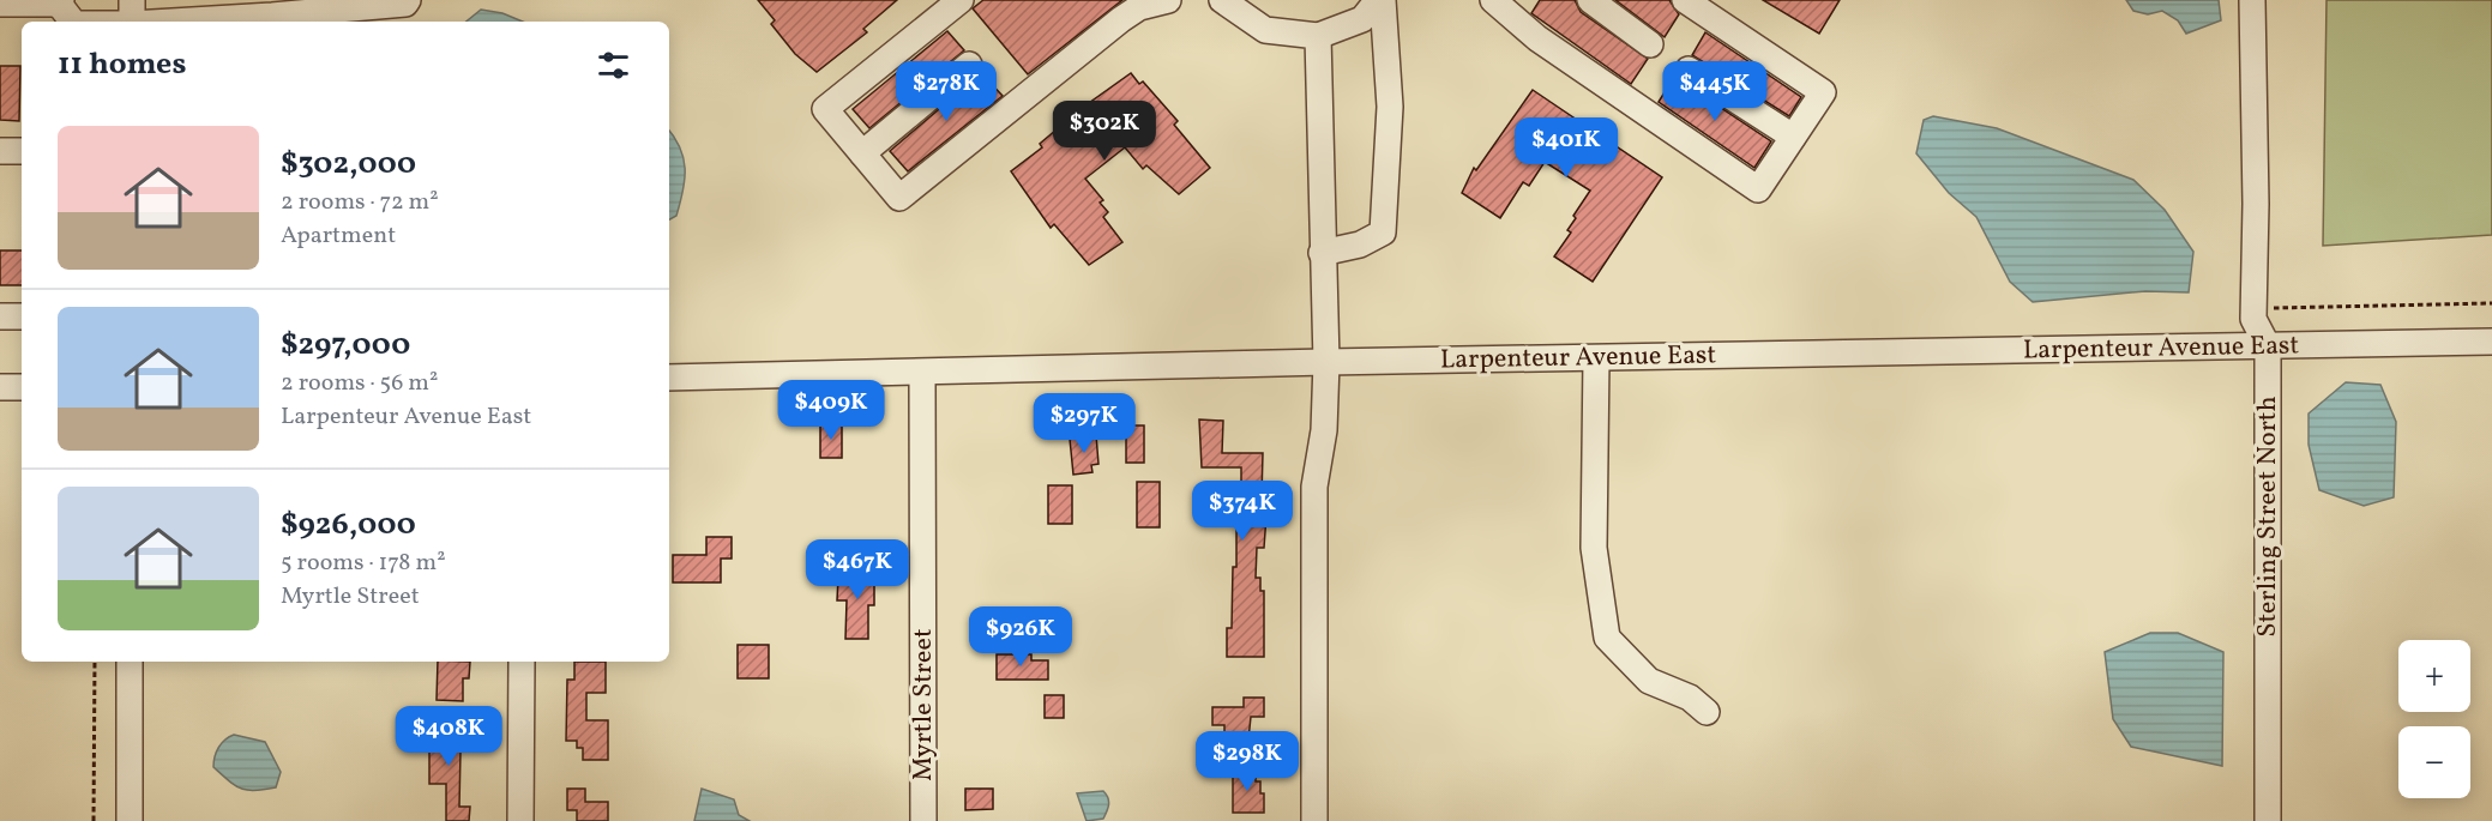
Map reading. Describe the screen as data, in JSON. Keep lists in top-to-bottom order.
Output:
{
  "streets": {
    "street": ["Larpenteur Avenue East", "Sterling Street North", "Myrtle Street"]
  },
  "crossings": [
    ["Larpenteur Avenue East", "Sterling Street North"],
    ["Larpenteur Avenue East", "Myrtle Street"]
  ],
  "page": {
    "heading": "11 homes",
    "price": [
      "$278K",
      "$445K",
      "$302K",
      "$401K",
      "$409K",
      "$297K",
      "$374K",
      "$467K",
      "$926K",
      "$408K",
      "$298K"
    ],
    "list": [
      {
        "name": "$302,000",
        "note": "2 rooms · 72 m² · Apartment"
      },
      {
        "name": "$297,000",
        "note": "2 rooms · 56 m² · Larpenteur Avenue East"
      },
      {
        "name": "$926,000",
        "note": "5 rooms · 178 m² · Myrtle Street"
      }
    ],
    "map_buttons": ["+", "−"]
  }
}
